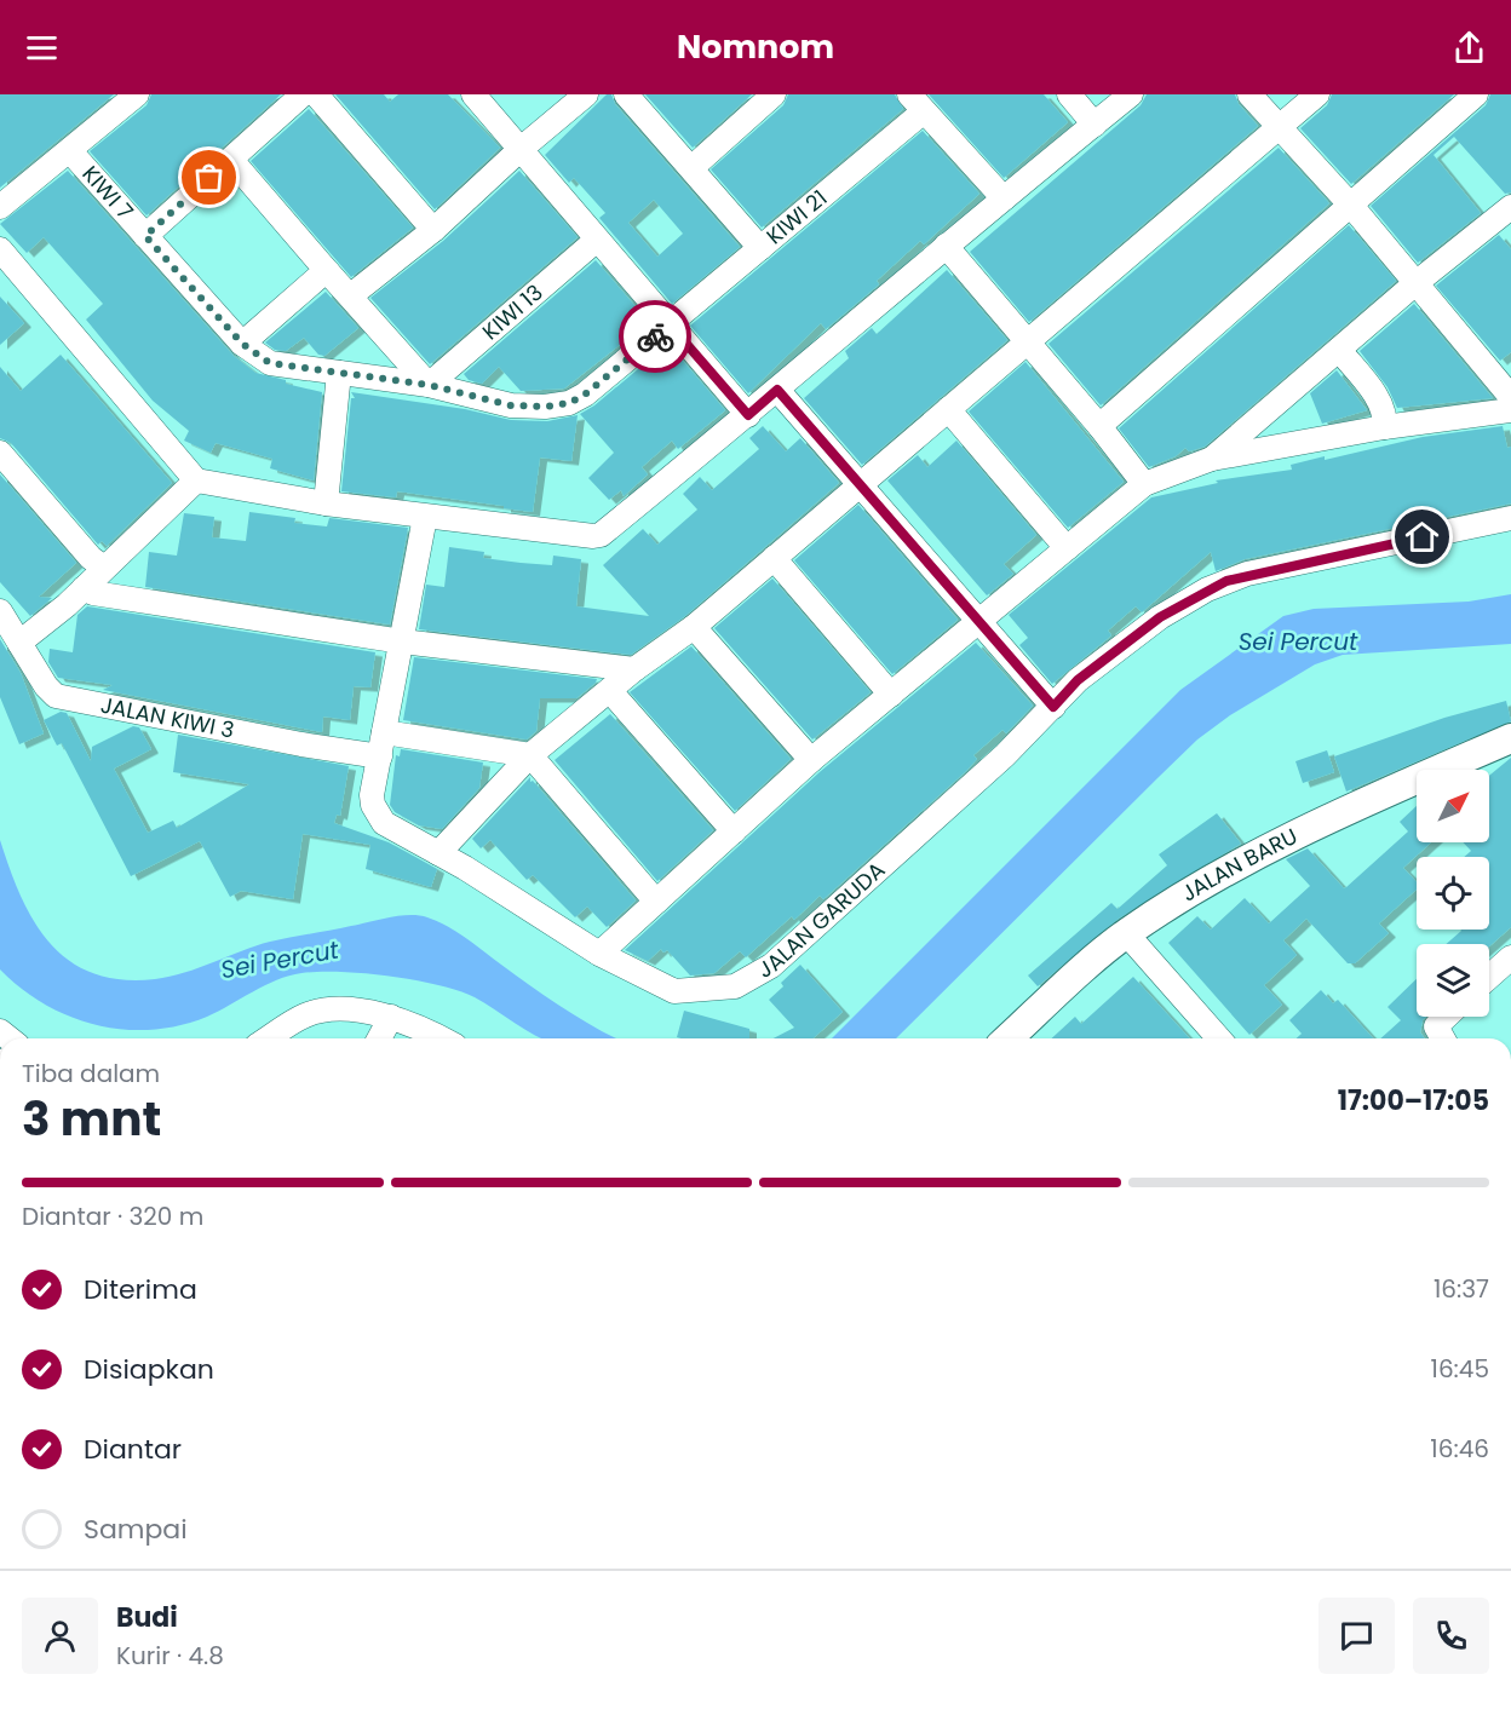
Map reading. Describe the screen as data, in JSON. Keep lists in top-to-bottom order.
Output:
{
  "streets": {
    "main road": ["JALAN BARU"],
    "street": [
      "KIWI 7",
      "KIWI 21",
      "KIWI 13",
      "JALAN KIWI 3",
      "JALAN GARUDA"
    ]
  },
  "crossings": [
    ["KIWI 7", "KIWI 21"],
    ["KIWI 7", "KIWI 13"],
    ["JALAN KIWI 3", "JALAN GARUDA"]
  ],
  "water": ["Sei Percut"],
  "north": "top right",
  "page": {
    "header": "Nomnom",
    "heading": ["3 mnt", "Tiba dalam", "17:00–17:05"],
    "panel": ["Budi", "Kurir · 4.8"],
    "bar": "Diantar · 320 m",
    "list": [
      ["Diterima", "16:37"],
      ["Disiapkan", "16:45"],
      ["Diantar", "16:46"],
      "Sampai"
    ]
  }
}
